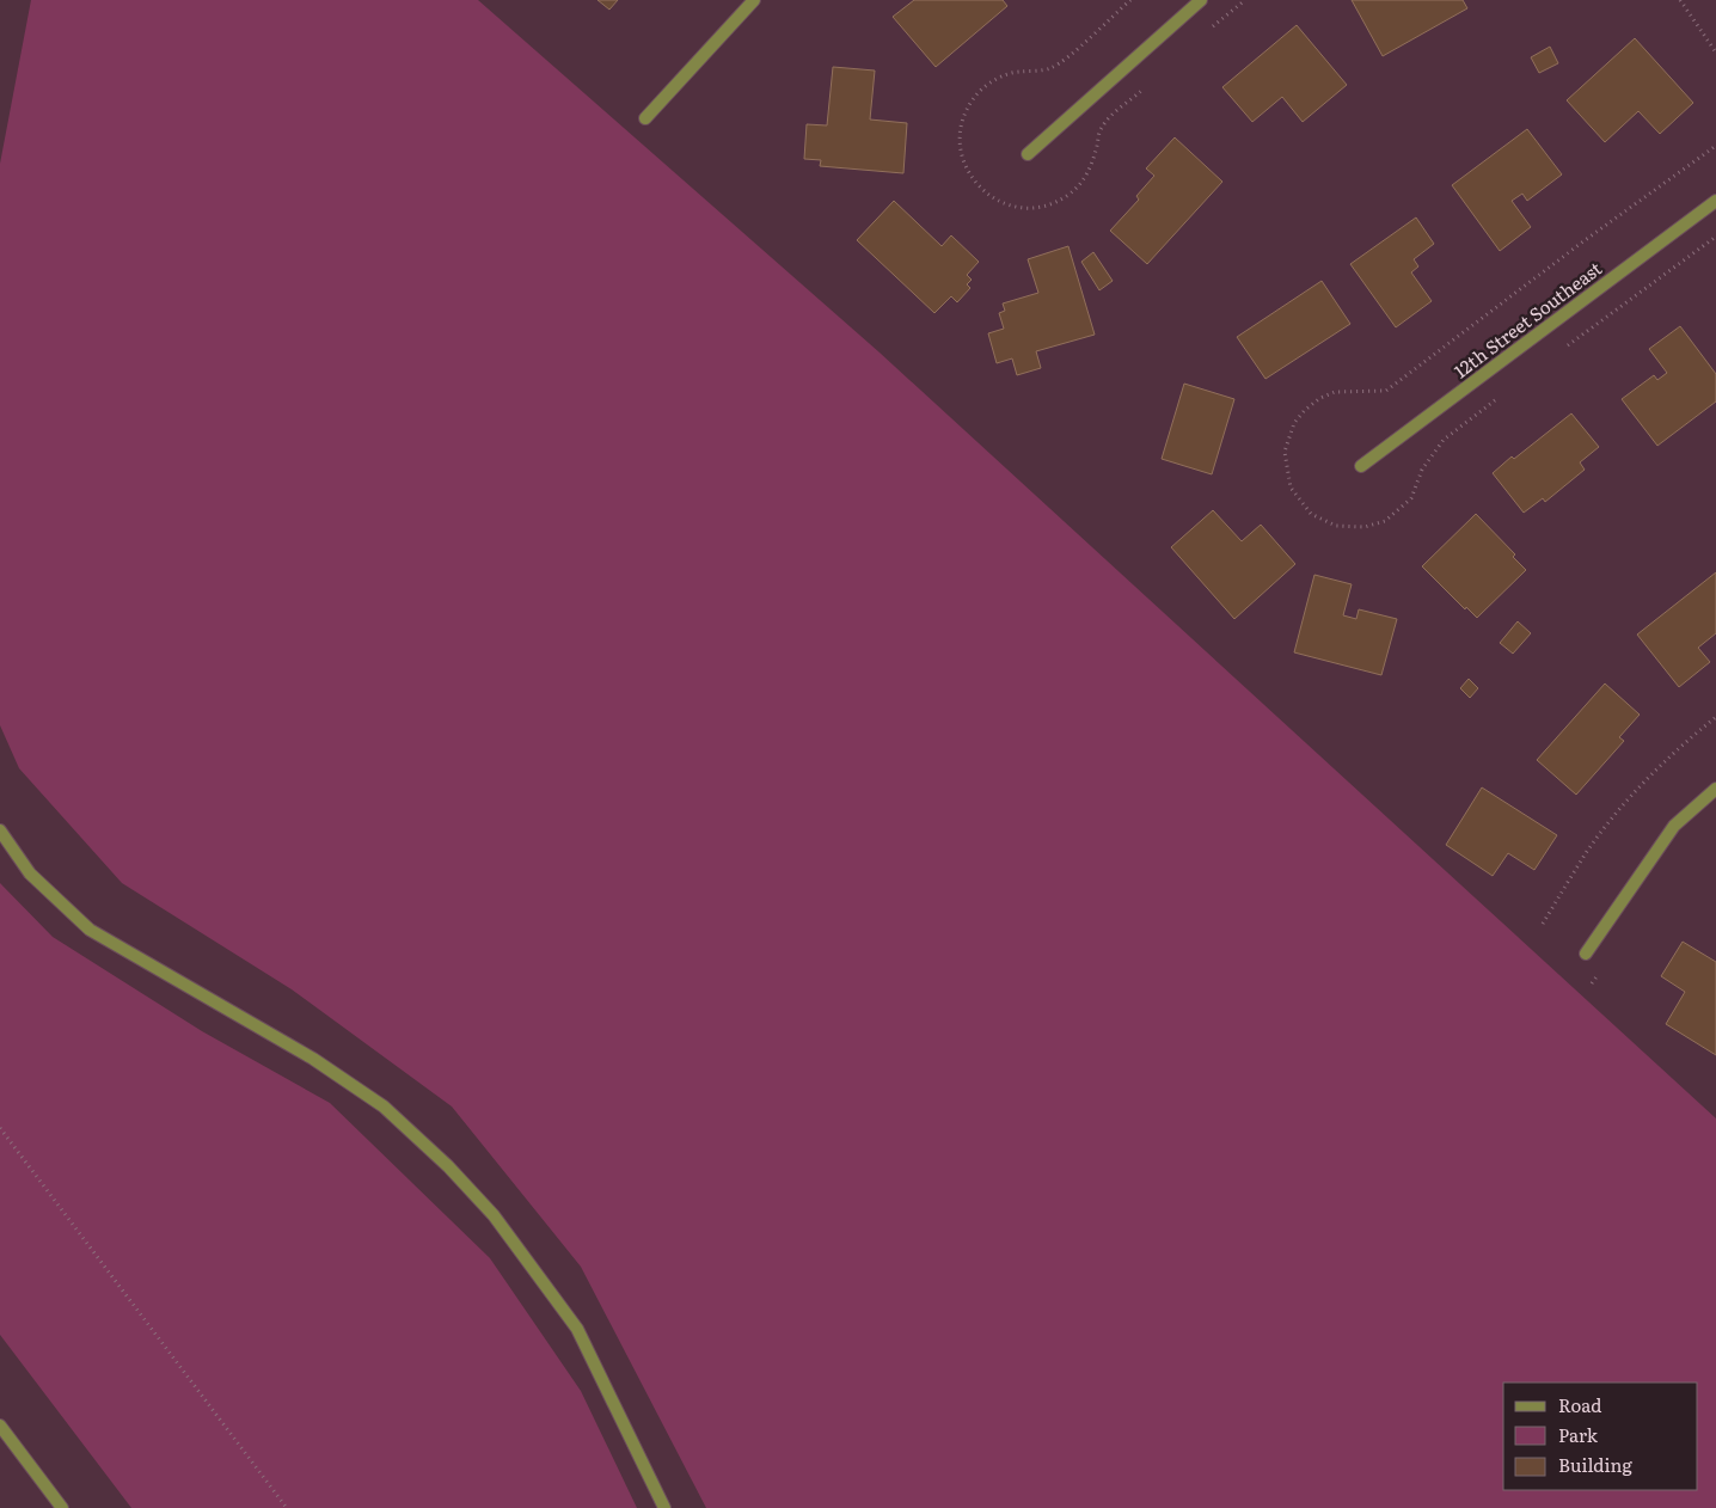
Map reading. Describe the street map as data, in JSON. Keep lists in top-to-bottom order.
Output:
{
  "streets": {
    "street": ["12th Street Southeast"]
  },
  "legend": ["Road", "Park", "Building"]
}
